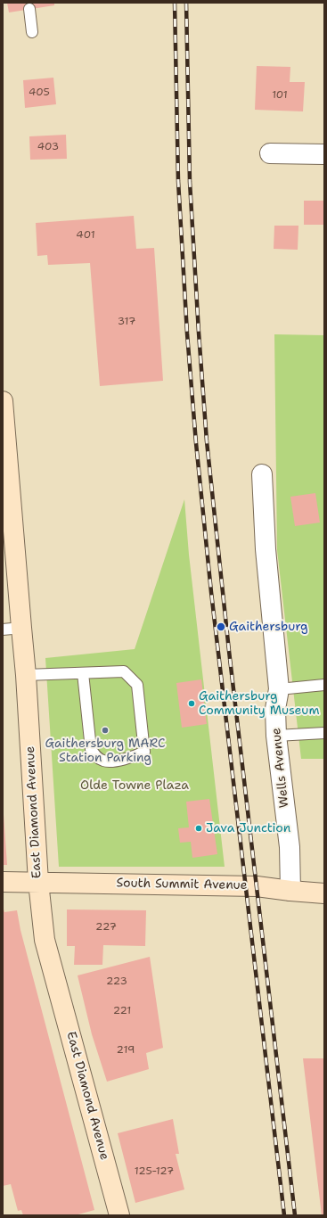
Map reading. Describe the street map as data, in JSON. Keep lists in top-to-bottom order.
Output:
{
  "streets": {
    "street": ["Wells Avenue", "East Diamond Avenue", "South Summit Avenue"]
  },
  "crossings": [
    ["Wells Avenue", "South Summit Avenue"],
    ["East Diamond Avenue", "South Summit Avenue"]
  ],
  "parks": ["Olde Towne Plaza"],
  "places": [
    "Gaithersburg",
    "Gaithersburg Community Museum",
    "Gaithersburg MARC Station Parking",
    "Java Junction"
  ],
  "house_numbers": [
    "405",
    "101",
    "403",
    "401",
    "317",
    "227",
    "223",
    "221",
    "219",
    "125-127"
  ]
}
